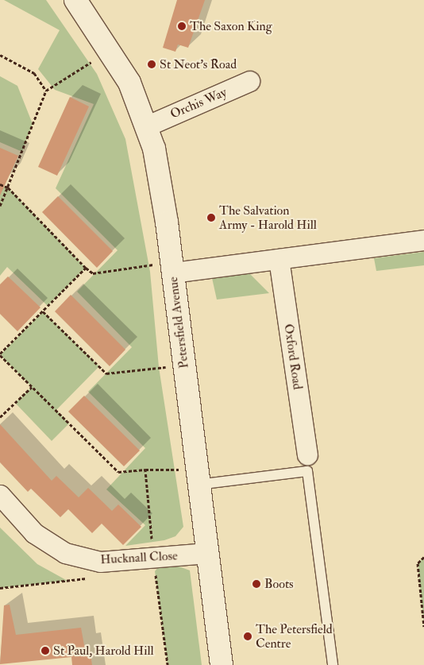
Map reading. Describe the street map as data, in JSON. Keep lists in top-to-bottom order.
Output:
{
  "streets": {
    "street": [
      "Orchis Way",
      "Petersfield Avenue",
      "Oxford Road",
      "Hucknall Close"
    ]
  },
  "crossings": [
    ["Orchis Way", "Petersfield Avenue"],
    ["Petersfield Avenue", "Hucknall Close"]
  ],
  "places": [
    "The Saxon King",
    "St Neot's Road",
    "The Salvation Army - Harold Hill",
    "Boots",
    "The Petersfield Centre",
    "St Paul, Harold Hill"
  ]
}
